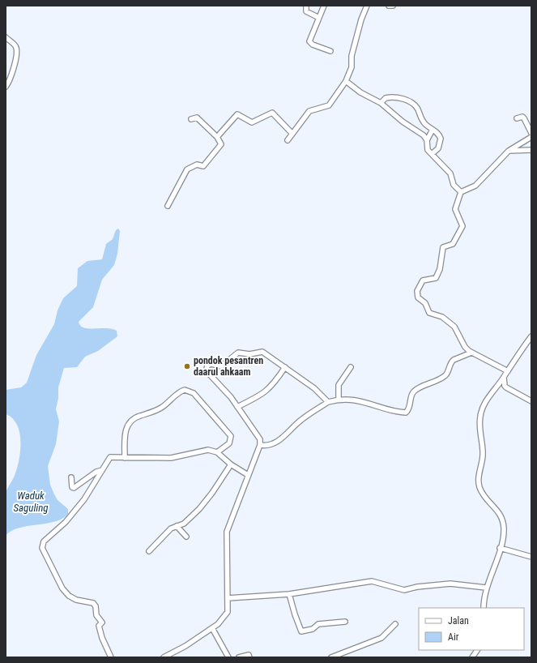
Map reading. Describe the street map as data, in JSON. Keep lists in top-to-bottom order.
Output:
{
  "water": ["Waduk Saguling"],
  "places": ["pondok pesantren daarul ahkaam"],
  "legend": ["Jalan", "Air"]
}
